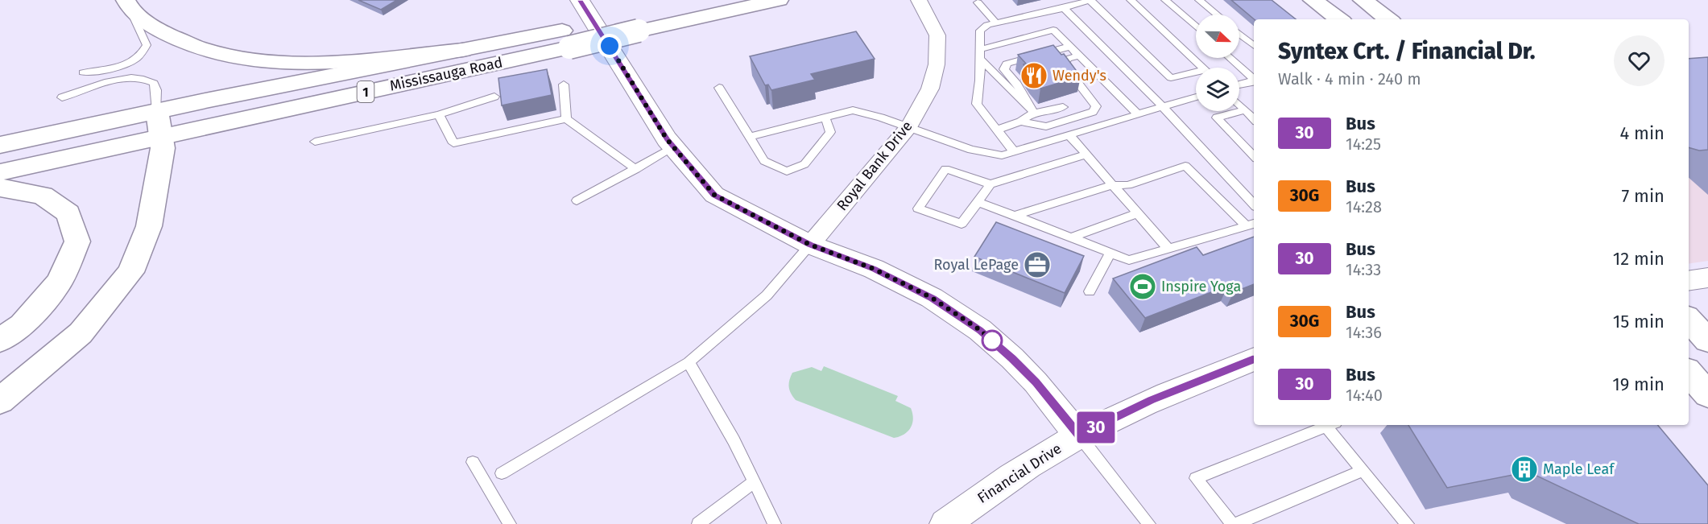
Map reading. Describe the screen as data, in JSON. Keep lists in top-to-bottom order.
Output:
{
  "streets": {
    "main road": ["Mississauga Road", "1"],
    "street": ["Royal Bank Drive", "Financial Drive"]
  },
  "places": {
    "restaurant": ["Wendy's"],
    "office": ["Royal LePage"],
    "sports": ["Inspire Yoga"],
    "building": ["Maple Leaf"]
  },
  "lines": ["bus line 30"],
  "north": "right",
  "page": {
    "on_map": "30",
    "heading": ["Syntex Crt. / Financial Dr.", "Walk · 4 min · 240 m"],
    "list": [
      {
        "mark": "30",
        "name": "Bus",
        "note": "14:25",
        "value": "4 min"
      },
      {
        "mark": "30G",
        "name": "Bus",
        "note": "14:28",
        "value": "7 min"
      },
      {
        "mark": "30",
        "name": "Bus",
        "note": "14:33",
        "value": "12 min"
      },
      {
        "mark": "30G",
        "name": "Bus",
        "note": "14:36",
        "value": "15 min"
      },
      {
        "mark": "30",
        "name": "Bus",
        "note": "14:40",
        "value": "19 min"
      }
    ]
  }
}
